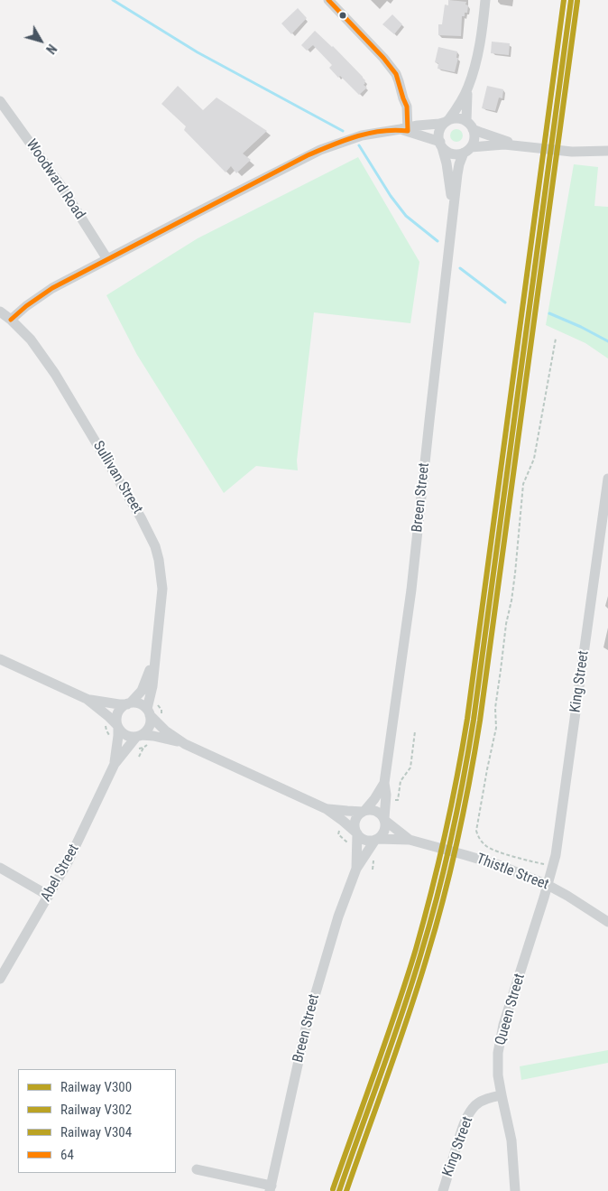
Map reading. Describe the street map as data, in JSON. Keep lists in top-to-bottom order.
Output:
{
  "streets": {
    "street": [
      "Woodward Road",
      "Sullivan Street",
      "Breen Street",
      "King Street",
      "Thistle Street",
      "Abel Street",
      "Queen Street"
    ]
  },
  "crossings": [
    ["Sullivan Street", "Abel Street"],
    ["Breen Street", "Thistle Street"],
    ["King Street", "Thistle Street"],
    ["King Street", "Queen Street"],
    ["Thistle Street", "Queen Street"]
  ],
  "lines": [
    "rail line V300",
    "rail line V304",
    "transit line 64",
    "rail line V302"
  ],
  "legend": [
    "Railway V300",
    "Railway V302",
    "Railway V304",
    "64"
  ],
  "north": "bottom right"
}
